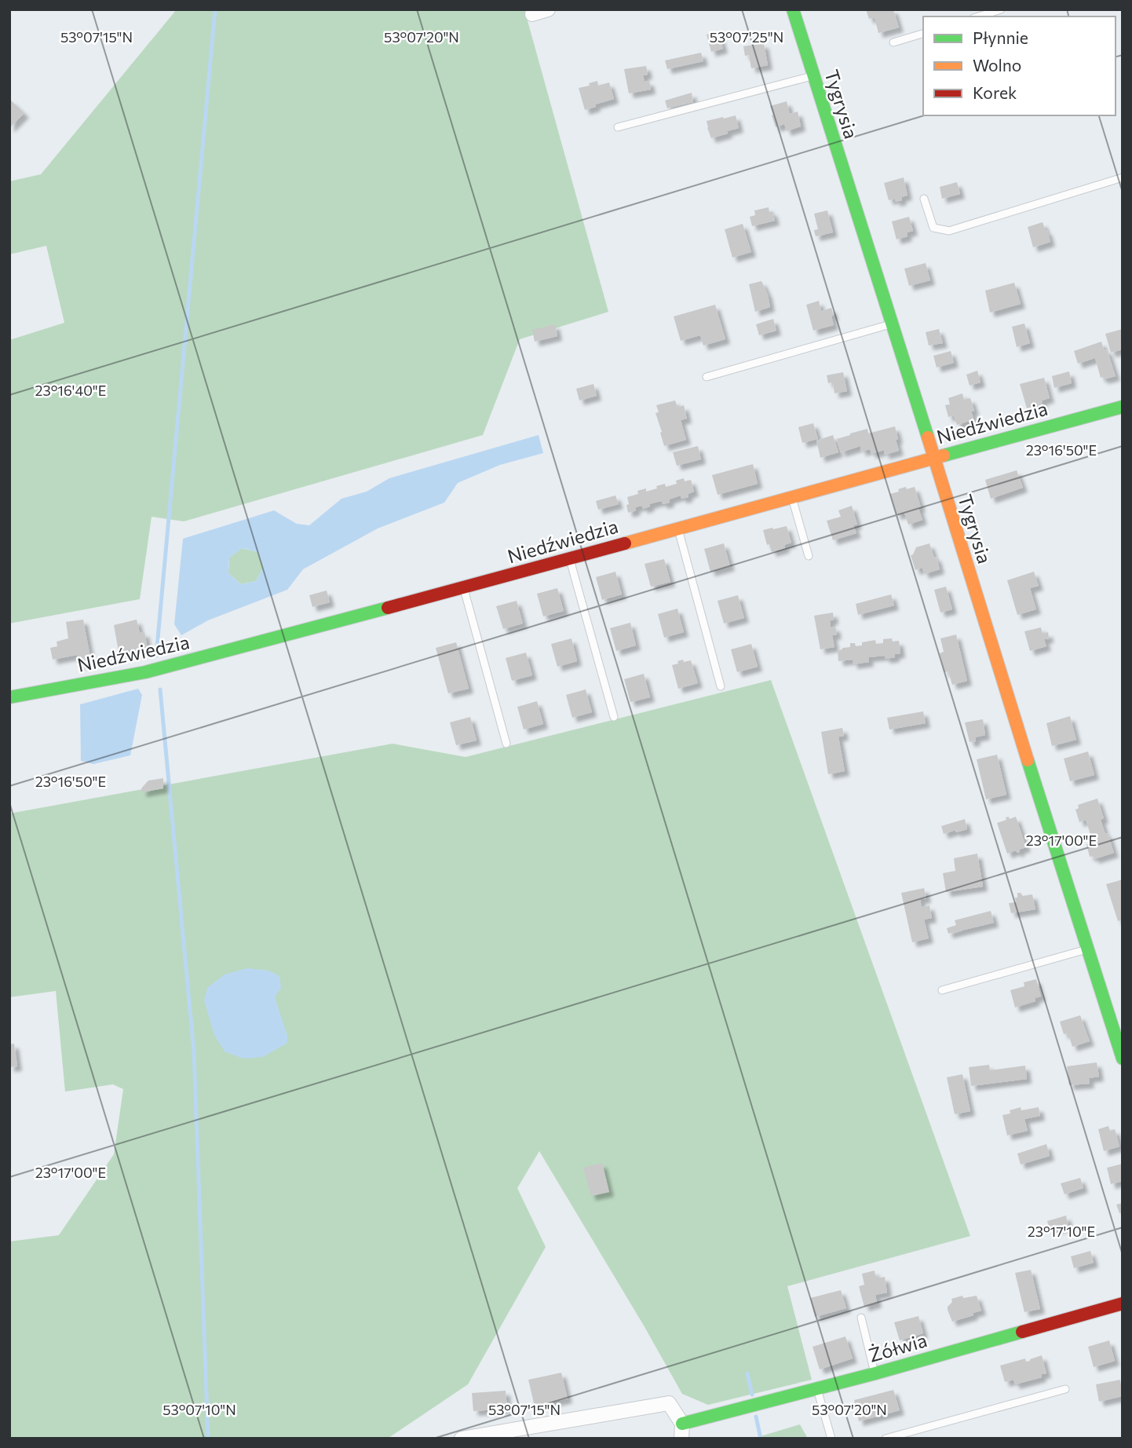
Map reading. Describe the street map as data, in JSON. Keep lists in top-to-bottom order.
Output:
{
  "streets": {
    "street": ["Tygrysia", "Niedźwiedzia", "Żółwia"]
  },
  "crossings": [
    ["Tygrysia", "Niedźwiedzia"]
  ],
  "legend": ["Płynnie", "Wolno", "Korek"],
  "coordinates": [
    "53°07'15\"N",
    "53°07'20\"N",
    "53°07'25\"N",
    "23°16'40\"E",
    "23°16'50\"E",
    "23°17'00\"E",
    "23°17'10\"E",
    "53°07'10\"N"
  ]
}
